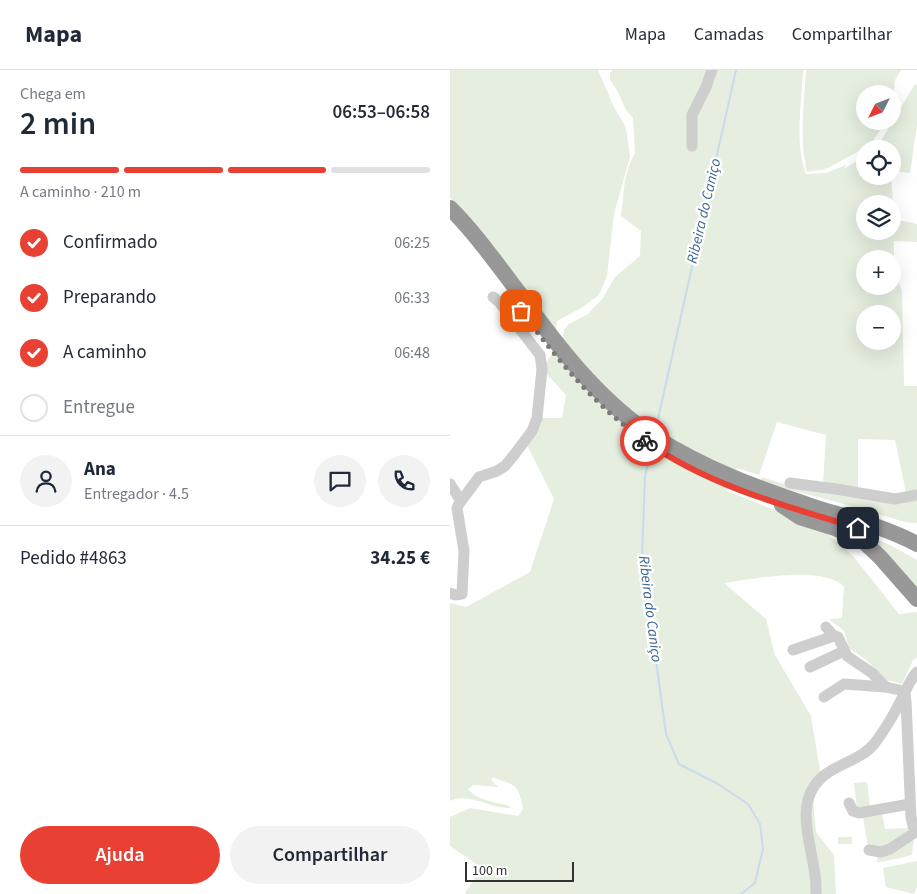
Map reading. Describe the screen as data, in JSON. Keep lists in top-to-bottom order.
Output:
{
  "water": ["Ribeira do Caniço"],
  "scale_bar": "100 m",
  "north": "bottom left",
  "page": {
    "header": "Mapa",
    "nav": ["Mapa", "Camadas", "Compartilhar"],
    "heading": ["2 min", "Chega em", "06:53–06:58"],
    "panel": [
      "Ana",
      "Entregador · 4.5",
      "Pedido #4863",
      "34.25 €"
    ],
    "map_buttons": ["+", "−"],
    "bar": "A caminho · 210 m",
    "list": [
      ["Confirmado", "06:25"],
      ["Preparando", "06:33"],
      ["A caminho", "06:48"],
      "Entregue"
    ],
    "buttons": ["Ajuda", "Compartilhar"],
    "scale": "100 m"
  }
}
